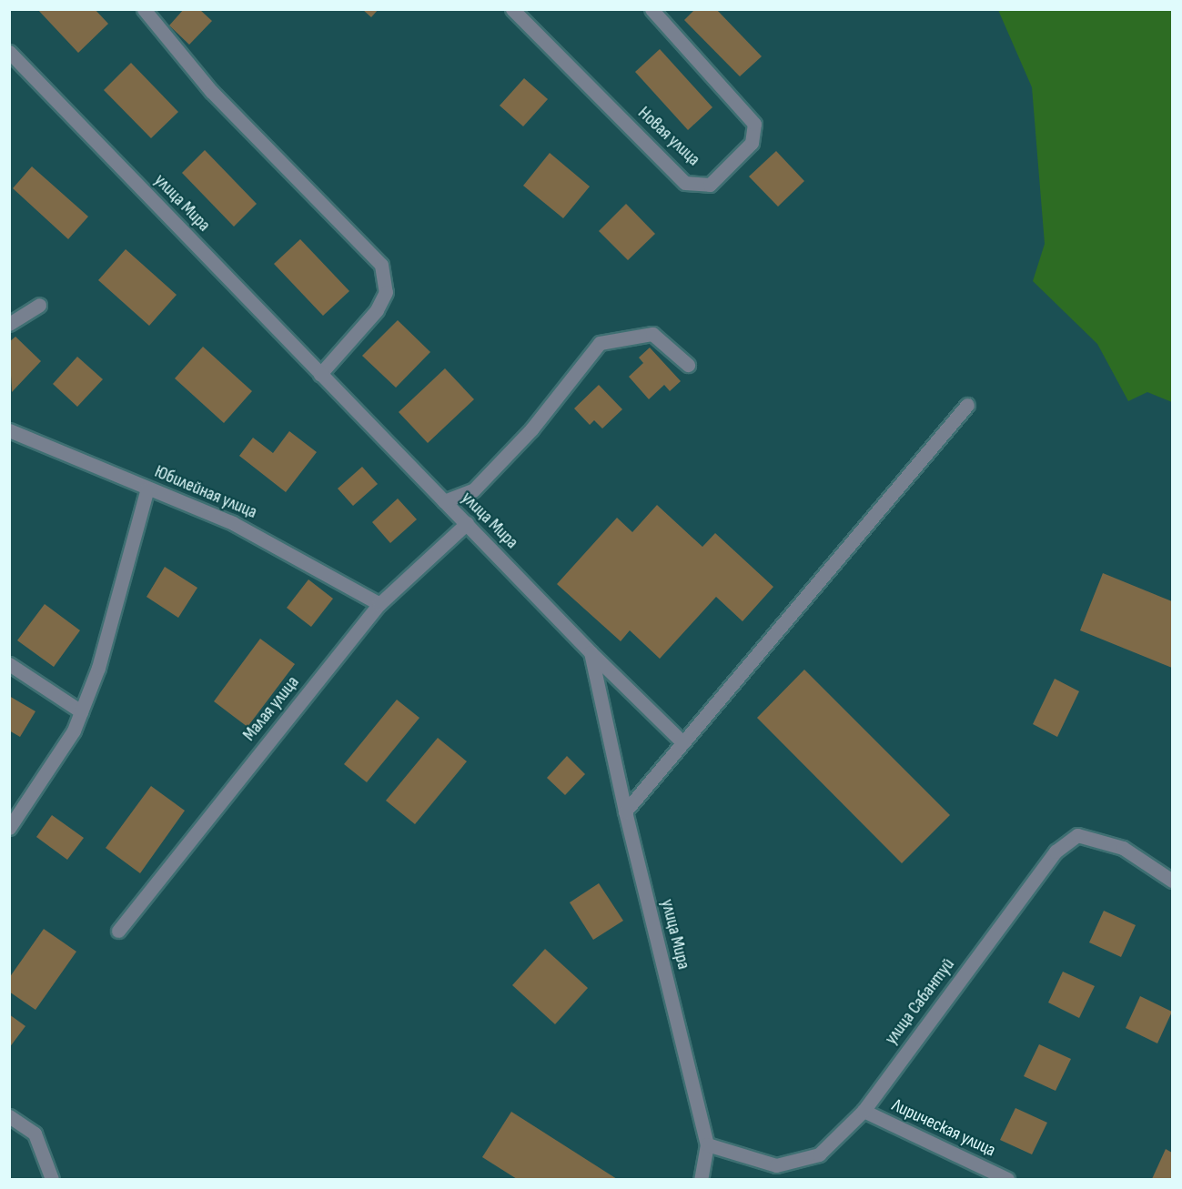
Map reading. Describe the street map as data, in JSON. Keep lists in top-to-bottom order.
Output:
{
  "streets": {
    "street": [
      "Новая улица",
      "улица Мира",
      "Юбилейная улица",
      "Малая улица",
      "улица Сабантуй",
      "Лирическая улица"
    ]
  },
  "crossings": [
    ["улица Мира", "Малая улица"],
    ["улица Мира", "улица Сабантуй"],
    ["Юбилейная улица", "Малая улица"],
    ["улица Сабантуй", "Лирическая улица"]
  ]
}
